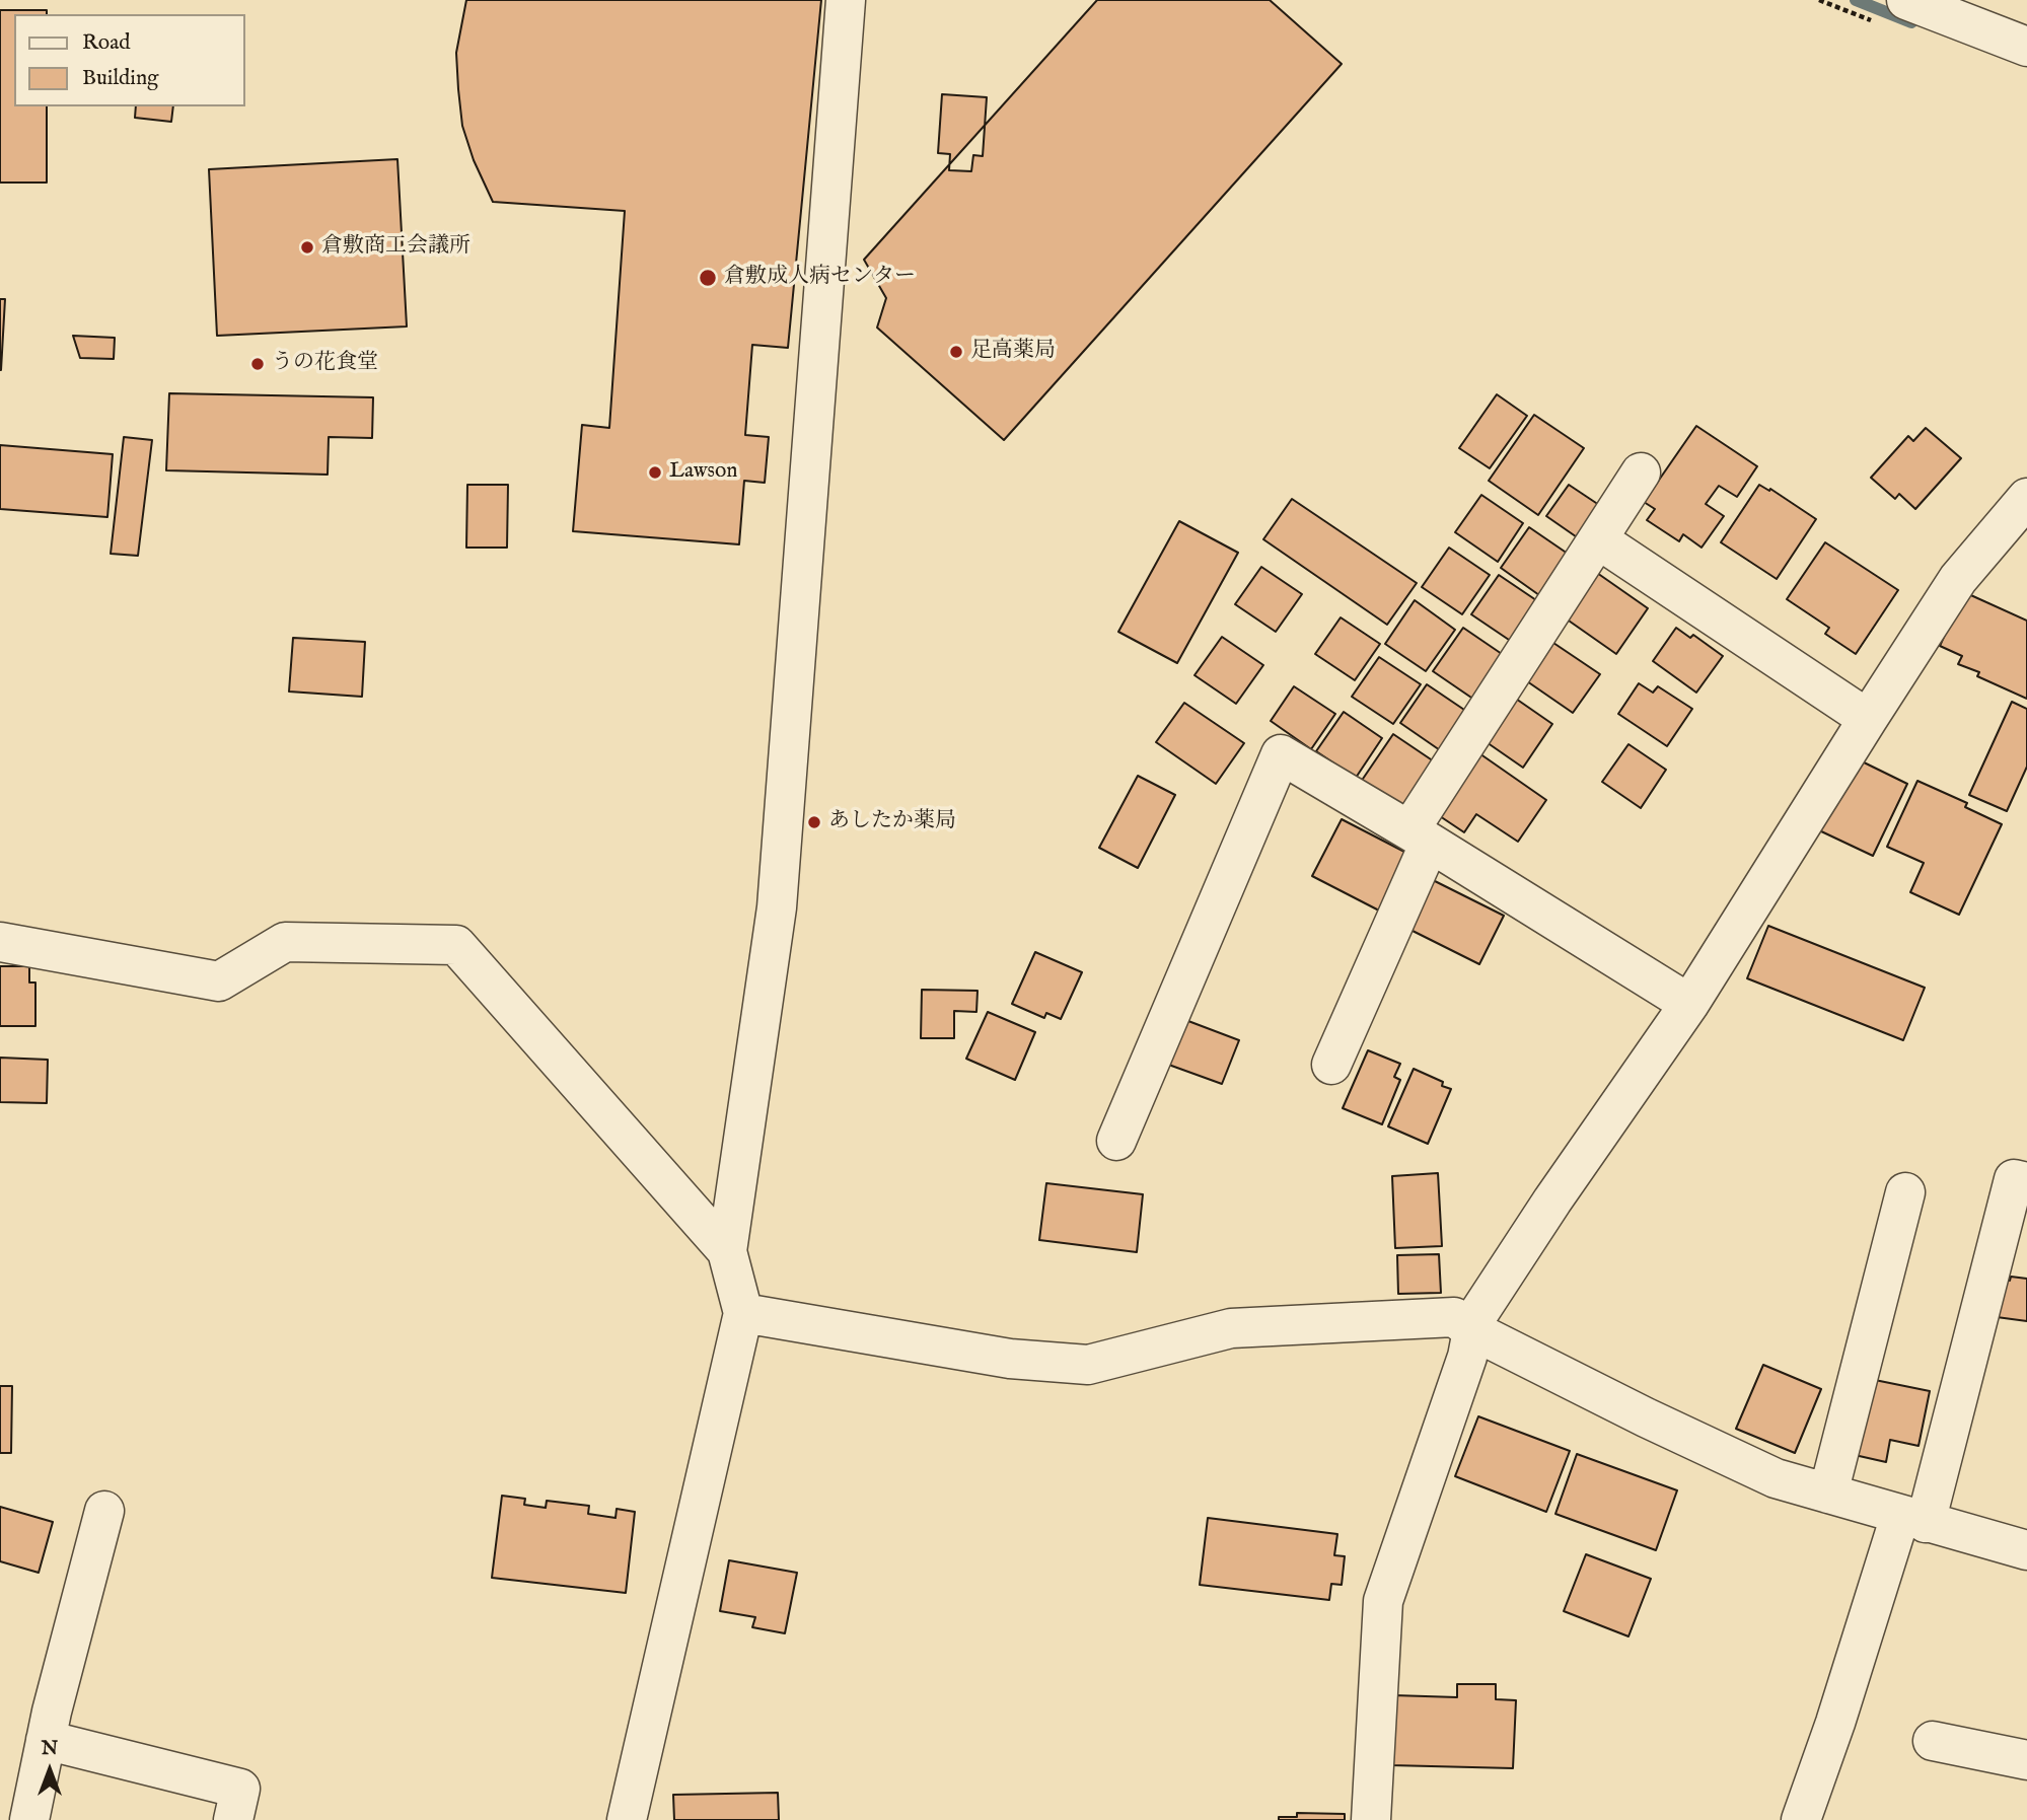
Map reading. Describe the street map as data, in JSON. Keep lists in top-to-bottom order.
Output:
{
  "places": [
    "倉敷商工会議所",
    "倉敷成人病センター",
    "足高薬局",
    "うの花食堂",
    "Lawson",
    "あしたか薬局"
  ],
  "legend": ["Road", "Building"],
  "north": "top"
}
